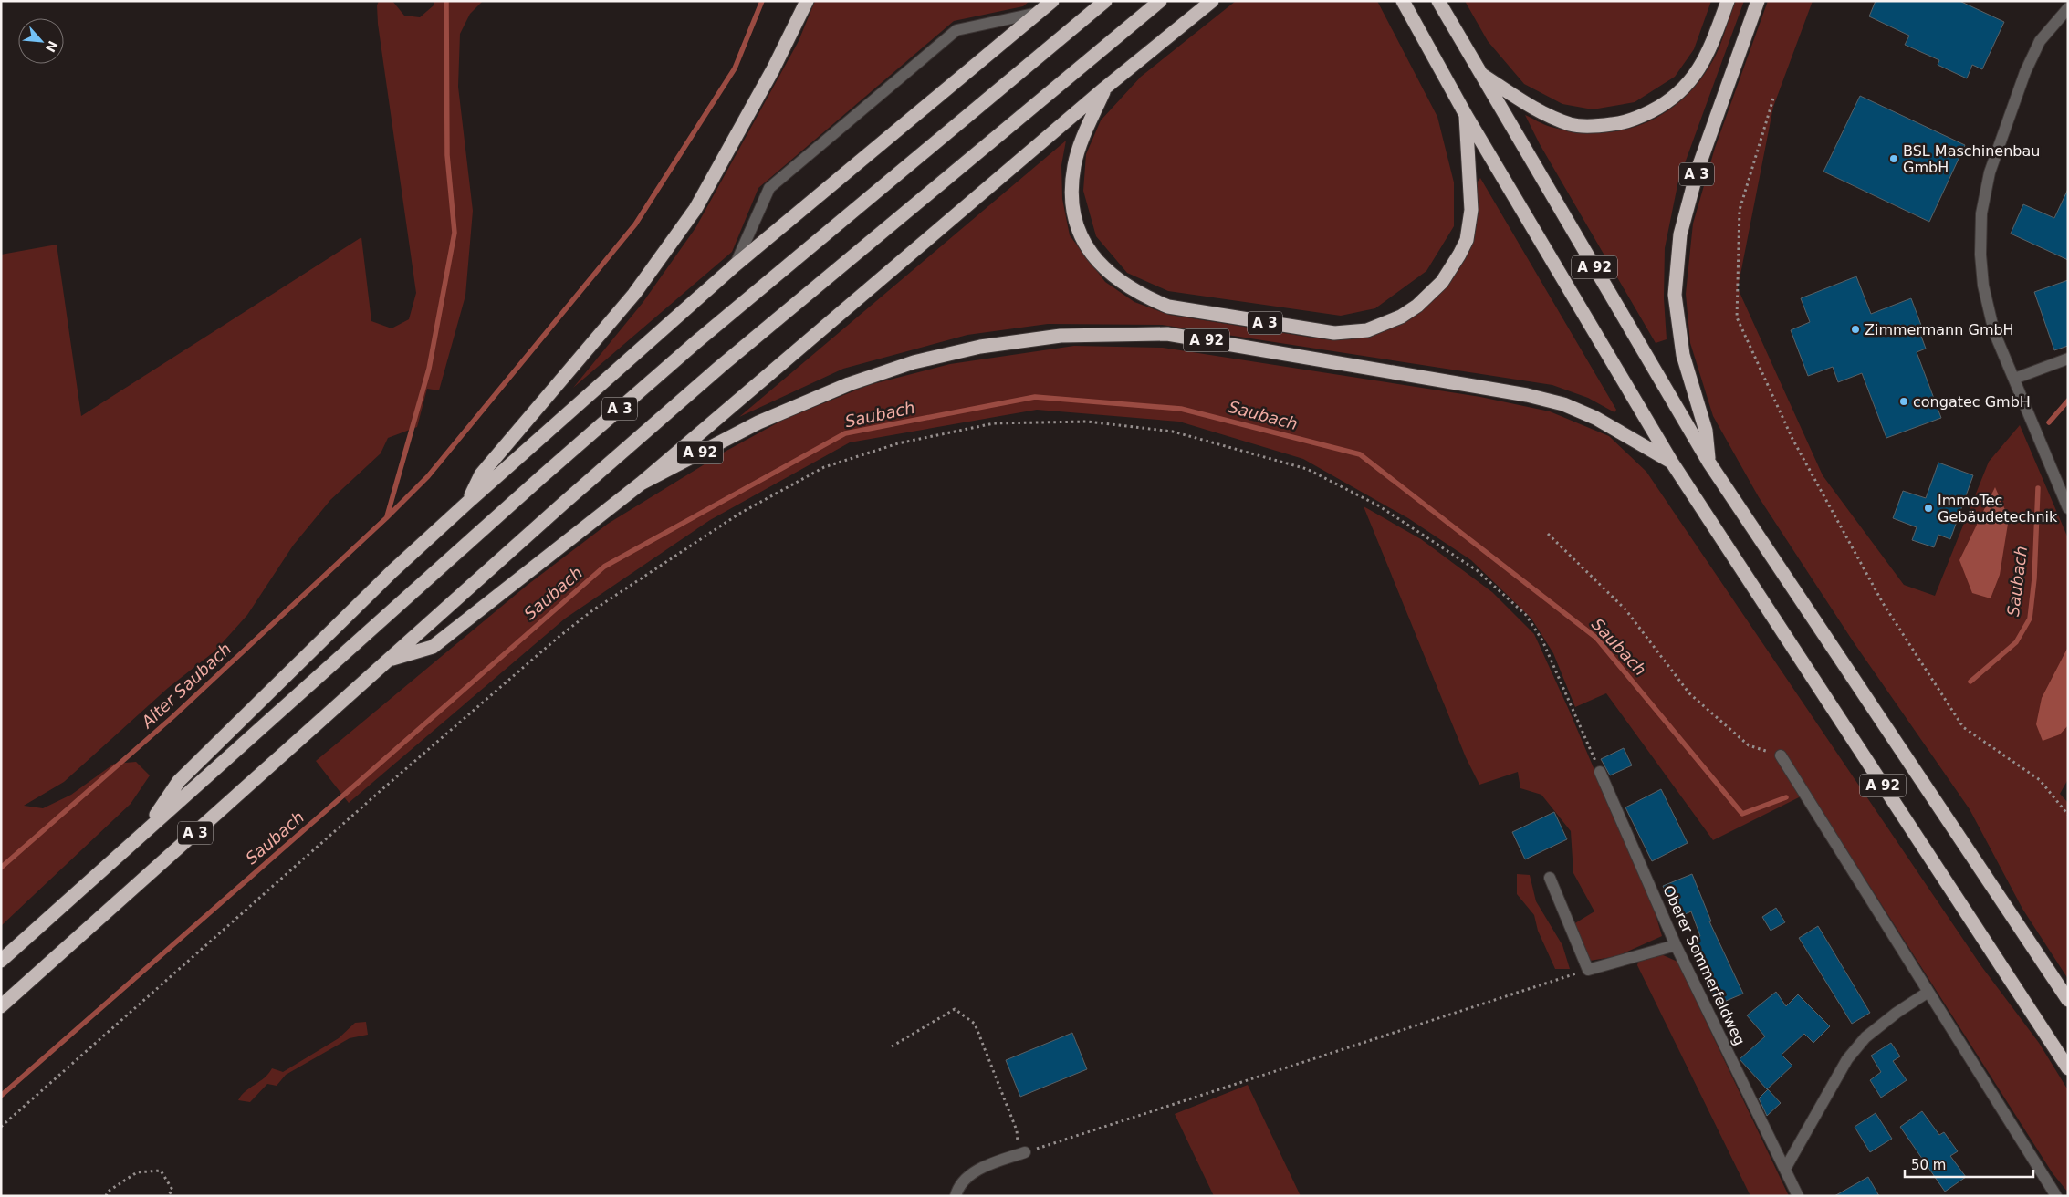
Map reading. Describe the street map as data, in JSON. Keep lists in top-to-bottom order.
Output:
{
  "streets": {
    "highway": ["A 3", "A 92"],
    "street": ["Oberer Sommerfeldweg"]
  },
  "crossings": [
    ["A 3", "A 92"]
  ],
  "water": ["Saubach", "Alter Saubach"],
  "places": [
    "BSL Maschinenbau GmbH",
    "Zimmermann GmbH",
    "congatec GmbH",
    "ImmoTec Gebäudetechnik"
  ],
  "scale_bar": "50 m",
  "north": "bottom right"
}
